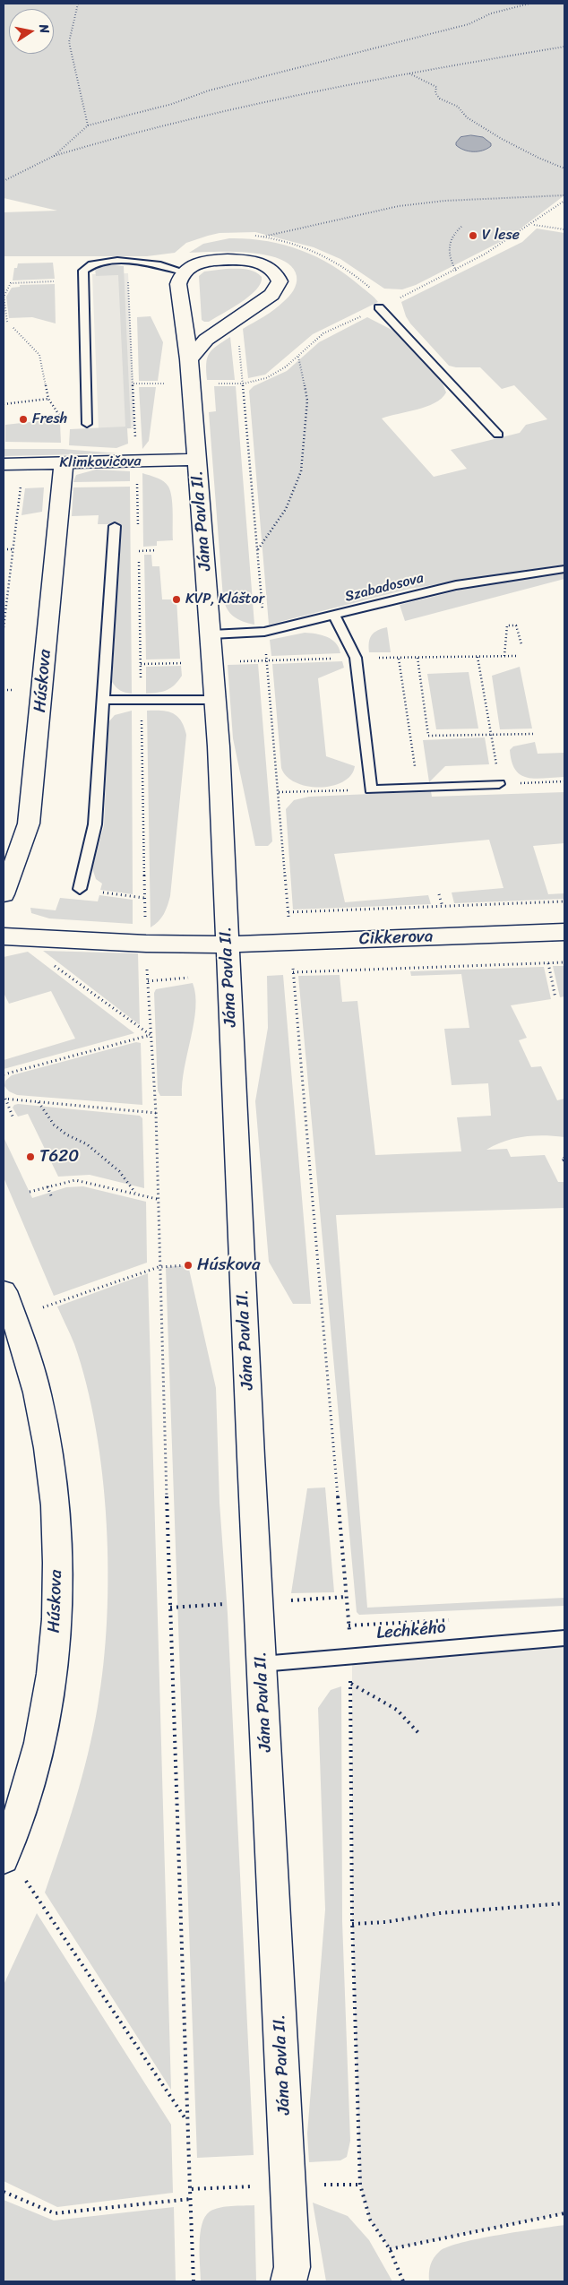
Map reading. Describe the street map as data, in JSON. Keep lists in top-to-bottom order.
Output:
{
  "streets": {
    "street": [
      "Klimkovičova",
      "Jána Pavla II.",
      "Húskova",
      "Cikkerova"
    ],
    "lane": ["Szabadosova", "Lechkého"]
  },
  "crossings": [
    ["Klimkovičova", "Jána Pavla II."],
    ["Klimkovičova", "Húskova"],
    ["Jána Pavla II.", "Szabadosova"],
    ["Jána Pavla II.", "Cikkerova"],
    ["Jána Pavla II.", "Lechkého"]
  ],
  "places": [
    "V lese",
    "Fresh",
    "KVP, Kláštor",
    "T620",
    "Húskova"
  ],
  "north": "right"
}
